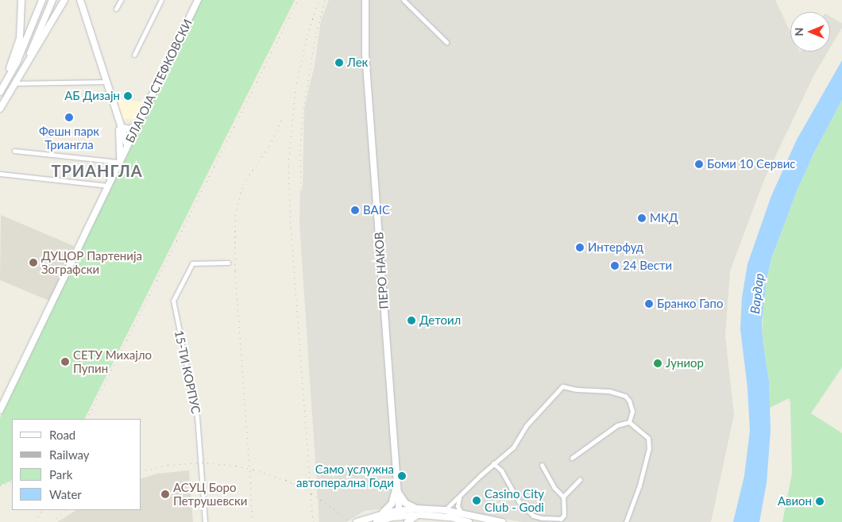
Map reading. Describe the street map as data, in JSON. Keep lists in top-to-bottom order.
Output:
{
  "streets": {
    "street": ["БЛАГОЈА СТЕФКОВСКИ", "ПЕРО НАКОВ", "15-ТИ КОРПУС"]
  },
  "districts": ["ТРИАНГЛА"],
  "water": ["Вардар"],
  "places": [
    "Лек",
    "АБ Дизајн",
    "Фешн парк Триангла",
    "Боми 10 Сервис",
    "BAIC",
    "МКД",
    "Интерфуд",
    "ДУЦОР Партенија Зографски",
    "24 Вести",
    "Бранко Гапо",
    "Детоил",
    "СЕТУ Михајло Пупин",
    "Јуниор",
    "Само услужна автоперална Годи",
    "АСУЦ Боро Петрушевски",
    "Casino City Club - Godi",
    "Авион"
  ],
  "legend": [
    "Road",
    "Railway",
    "Park",
    "Water"
  ],
  "north": "left"
}
